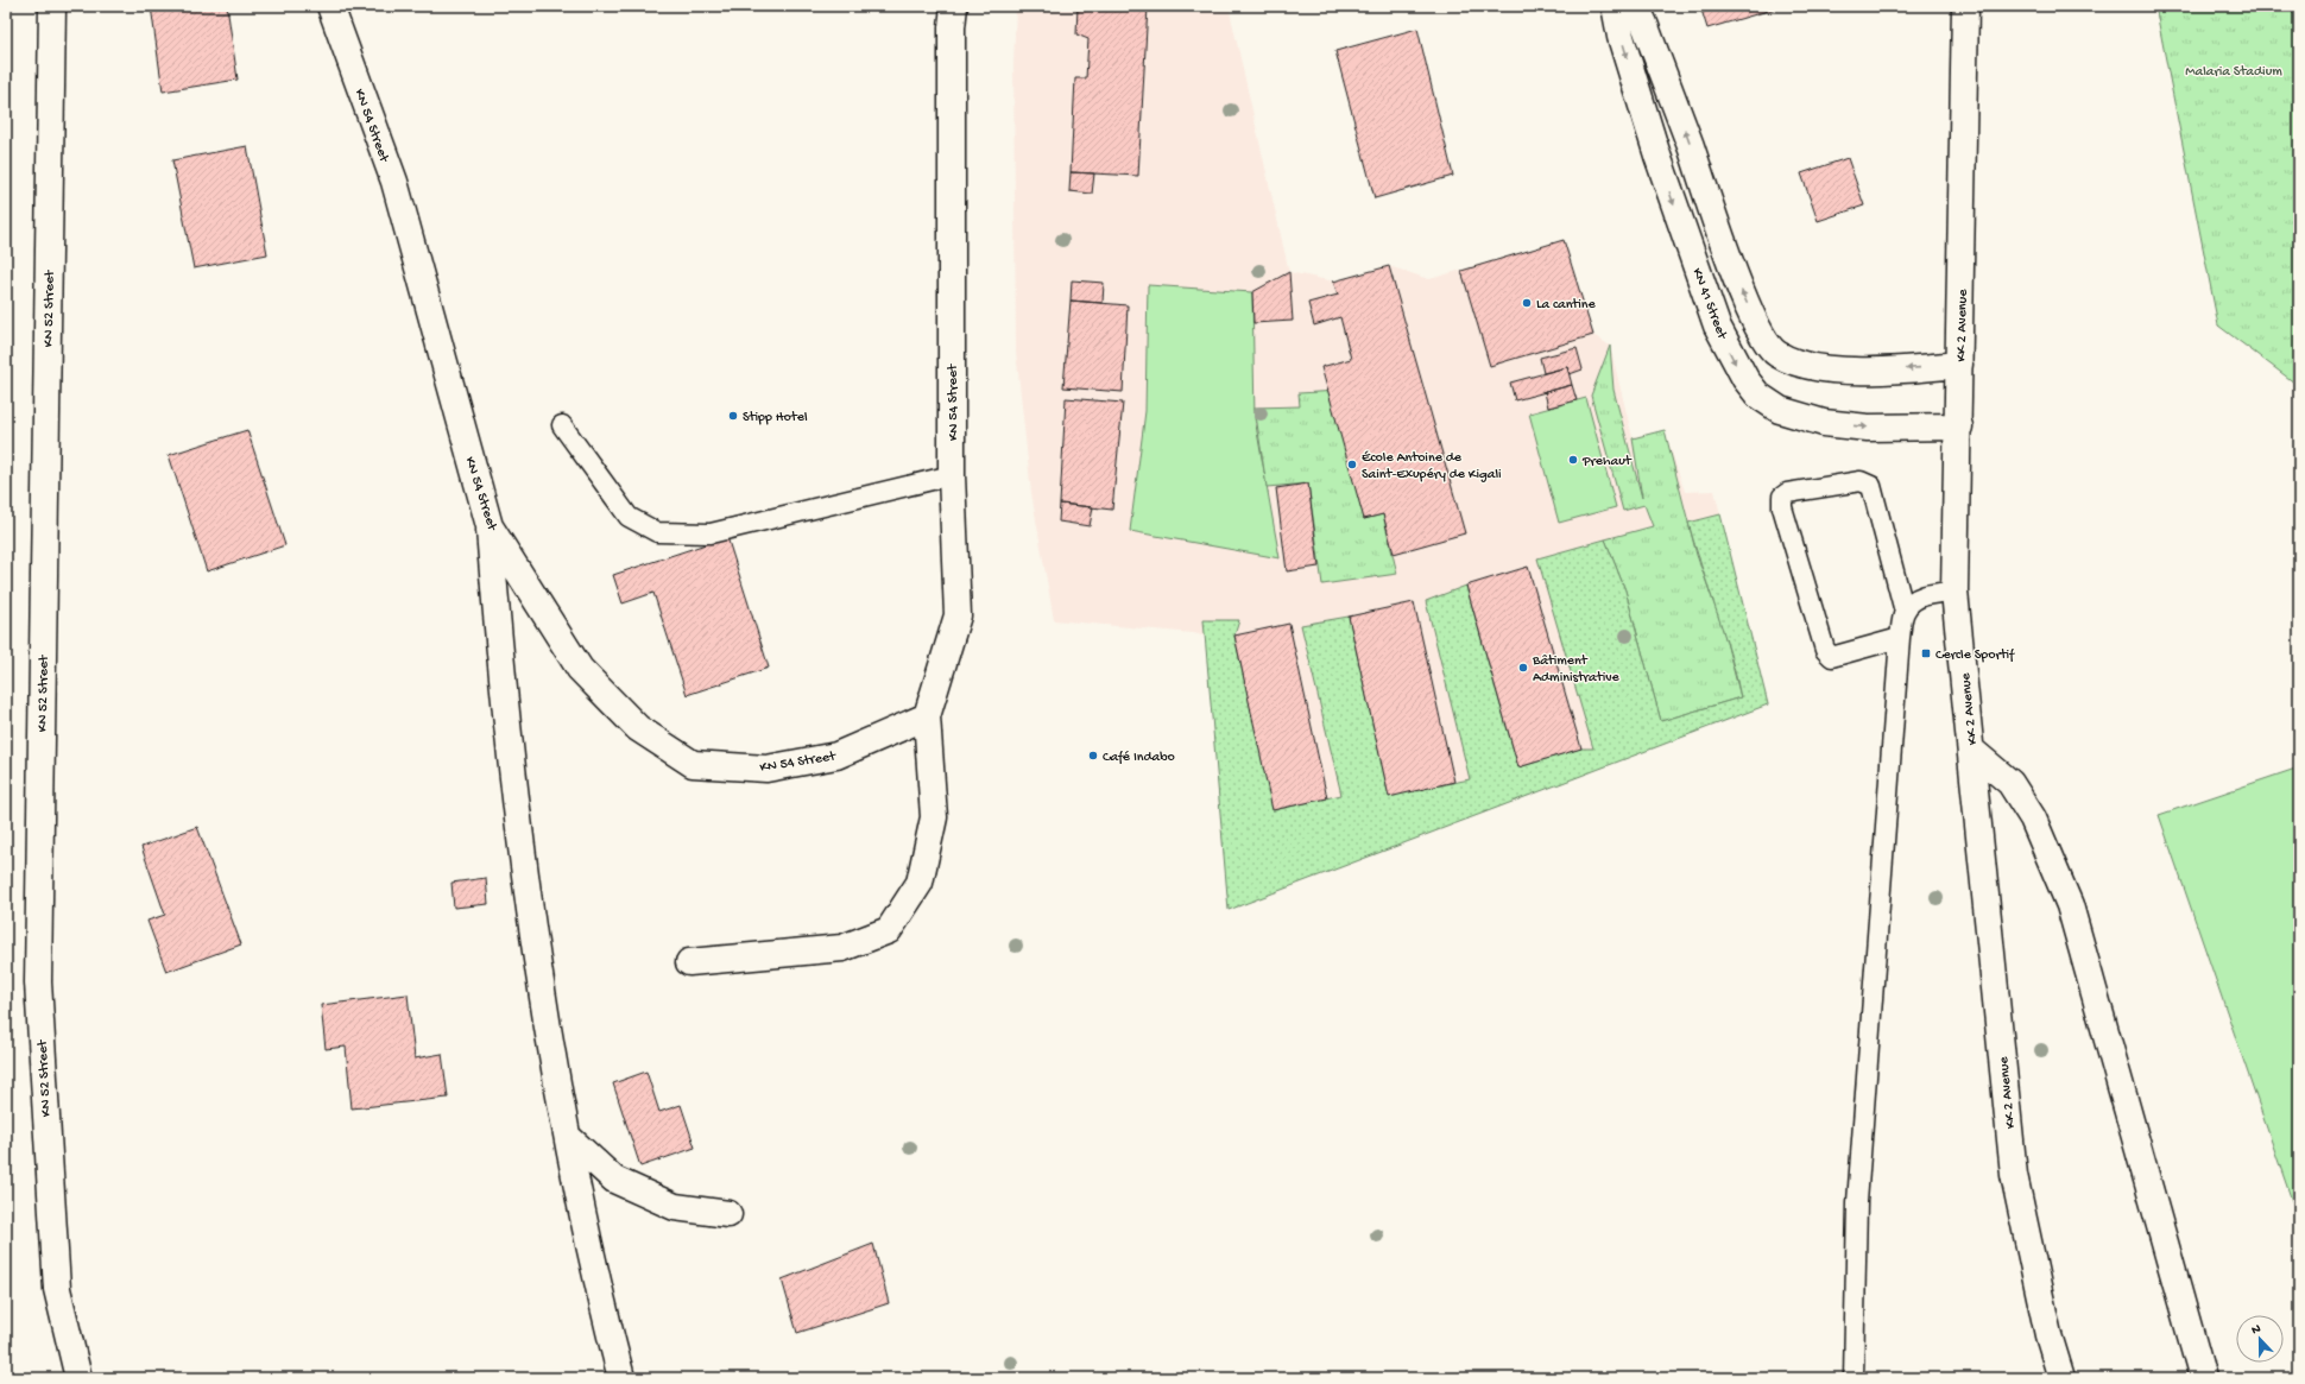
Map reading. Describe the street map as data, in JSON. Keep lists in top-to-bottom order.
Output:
{
  "streets": {
    "street": [
      "KN 54 Street",
      "KN 41 Street",
      "KN 52 Street",
      "KK 2 Avenue"
    ]
  },
  "crossings": [
    ["KN 41 Street", "KK 2 Avenue"]
  ],
  "one_way": ["KN 41 Street"],
  "parks": ["Malaria Stadium"],
  "places": {
    "other": [
      "La cantine",
      "Stipp Hotel",
      "Prehaut",
      "École Antoine de Saint-Exupéry de Kigali",
      "Bâtiment Administrative",
      "Café Indabo"
    ],
    "transit": ["Cercle Sportif"]
  },
  "north": "top"
}
